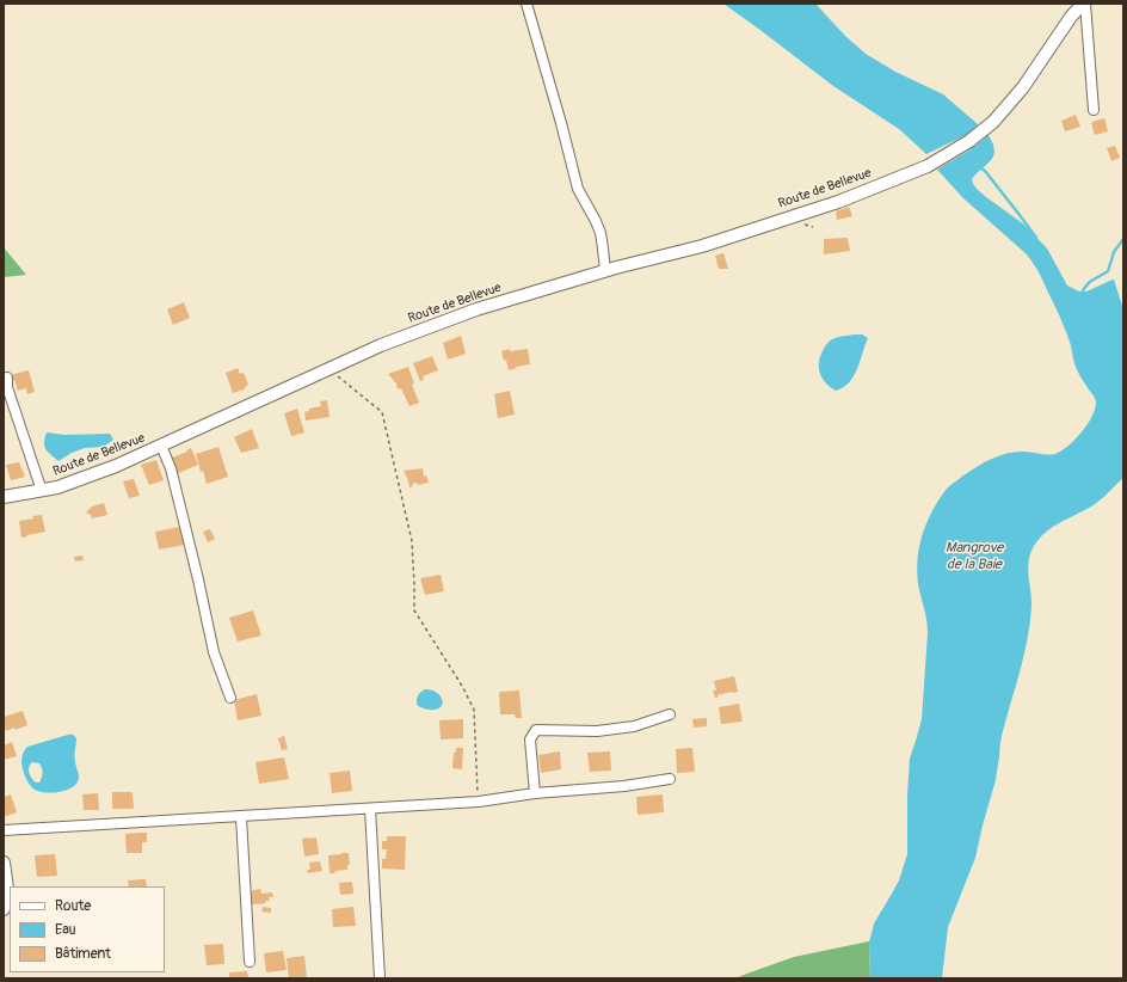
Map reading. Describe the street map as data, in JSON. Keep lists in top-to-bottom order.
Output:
{
  "streets": {
    "main road": ["Route de Bellevue"]
  },
  "water": ["Mangrove de la Baie"],
  "legend": ["Route", "Eau", "Bâtiment"]
}
